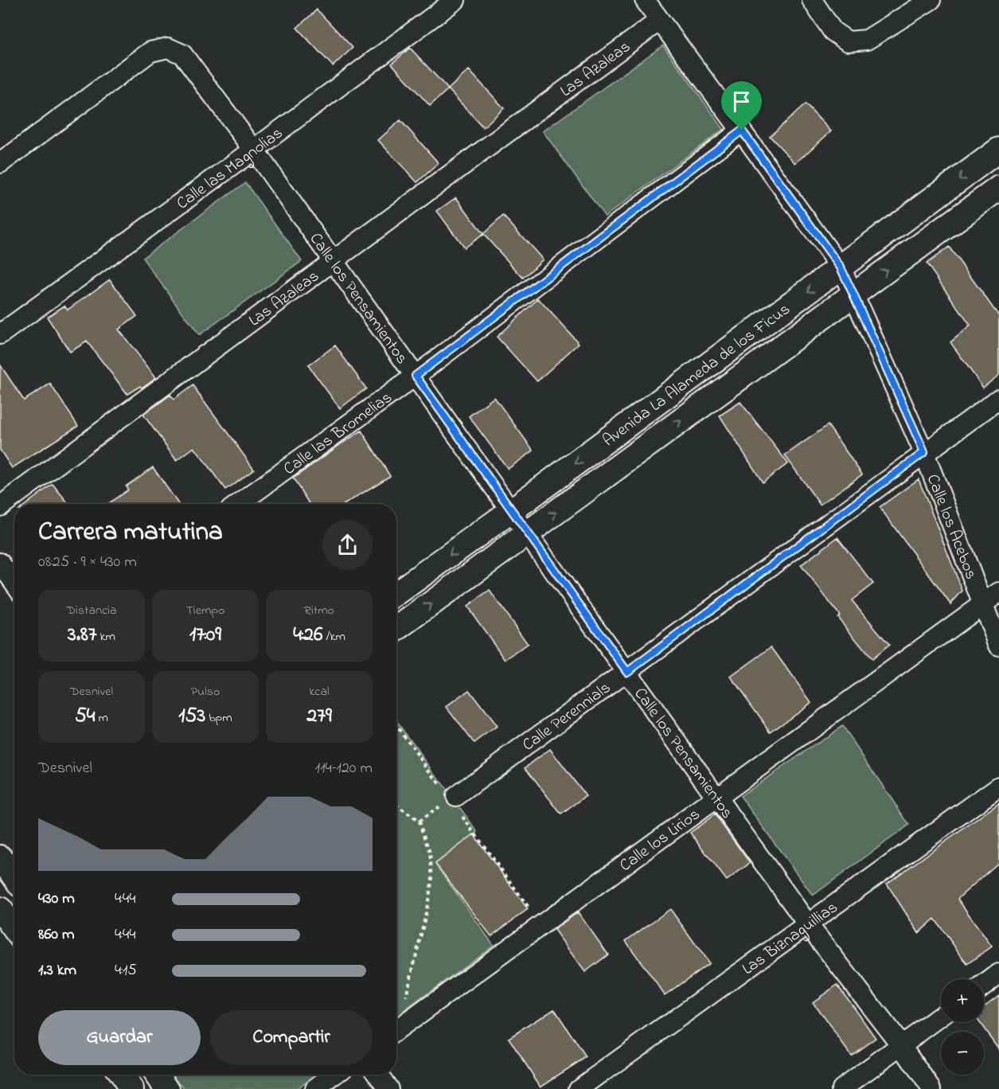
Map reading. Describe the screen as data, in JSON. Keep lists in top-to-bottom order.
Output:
{
  "streets": {
    "street": [
      "Las Azaleas",
      "Calle las Magnolias",
      "Calle los Pensamientos",
      "Avenida La Alameda de los Ficus",
      "Calle las Bromelias",
      "Calle los Acebos",
      "Calle Perennials",
      "Calle los Lirios",
      "Las Biznaguillias"
    ]
  },
  "crossings": [
    ["Las Azaleas", "Calle los Pensamientos"],
    ["Las Azaleas", "Calle los Acebos"],
    ["Calle las Magnolias", "Calle los Pensamientos"],
    ["Calle los Pensamientos", "Avenida La Alameda de los Ficus"],
    ["Calle los Pensamientos", "Calle las Bromelias"],
    ["Calle los Pensamientos", "Calle Perennials"],
    ["Calle los Pensamientos", "Calle los Lirios"],
    ["Calle los Pensamientos", "Las Biznaguillias"],
    ["Avenida La Alameda de los Ficus", "Calle los Acebos"],
    ["Calle las Bromelias", "Calle los Acebos"],
    ["Calle los Acebos", "Calle Perennials"],
    ["Calle los Acebos", "Calle los Lirios"]
  ],
  "page": {
    "heading": ["Carrera matutina", "08:25 · 9 × 430 m"],
    "stats": [
      ["Distancia", "3.87 km"],
      ["Tiempo", "17:09"],
      ["Ritmo", "4:26 /km"],
      ["Desnivel", "54 m"],
      ["Pulso", "153 bpm"],
      ["kcal", "279"]
    ],
    "chart": ["Desnivel", "114–120 m"],
    "list": [
      {
        "name": "430 m",
        "note": "4:44"
      },
      {
        "name": "860 m",
        "note": "4:44"
      },
      {
        "name": "1.3 km",
        "note": "4:15"
      }
    ],
    "map_buttons": ["+", "−"],
    "buttons": ["Guardar", "Compartir"]
  }
}
